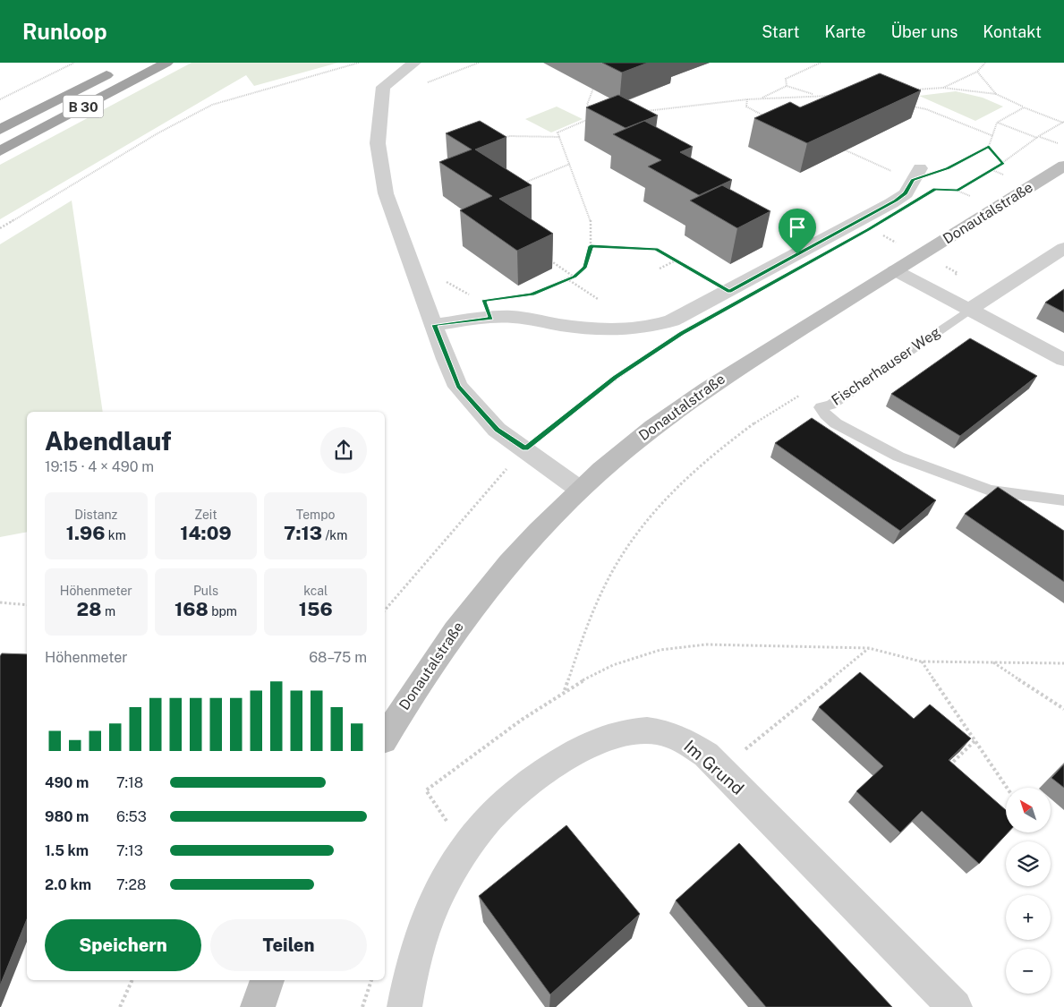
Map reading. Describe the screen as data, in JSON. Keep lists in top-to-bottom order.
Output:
{
  "streets": {
    "highway": ["B 30"],
    "main road": ["Donautalstraße"],
    "street": ["Im Grund"],
    "lane": ["Fischerhauser Weg"]
  },
  "north": "top left",
  "page": {
    "header": "Runloop",
    "nav": [
      "Start",
      "Karte",
      "Über uns",
      "Kontakt"
    ],
    "heading": ["Abendlauf", "19:15 · 4 × 490 m"],
    "stats": [
      ["Distanz", "1.96 km"],
      ["Zeit", "14:09"],
      ["Tempo", "7:13 /km"],
      ["Höhenmeter", "28 m"],
      ["Puls", "168 bpm"],
      ["kcal", "156"]
    ],
    "chart": ["Höhenmeter", "68–75 m"],
    "list": [
      {
        "name": "490 m",
        "note": "7:18"
      },
      {
        "name": "980 m",
        "note": "6:53"
      },
      {
        "name": "1.5 km",
        "note": "7:13"
      },
      {
        "name": "2.0 km",
        "note": "7:28"
      }
    ],
    "map_buttons": ["+", "−"],
    "buttons": ["Speichern", "Teilen"]
  }
}
